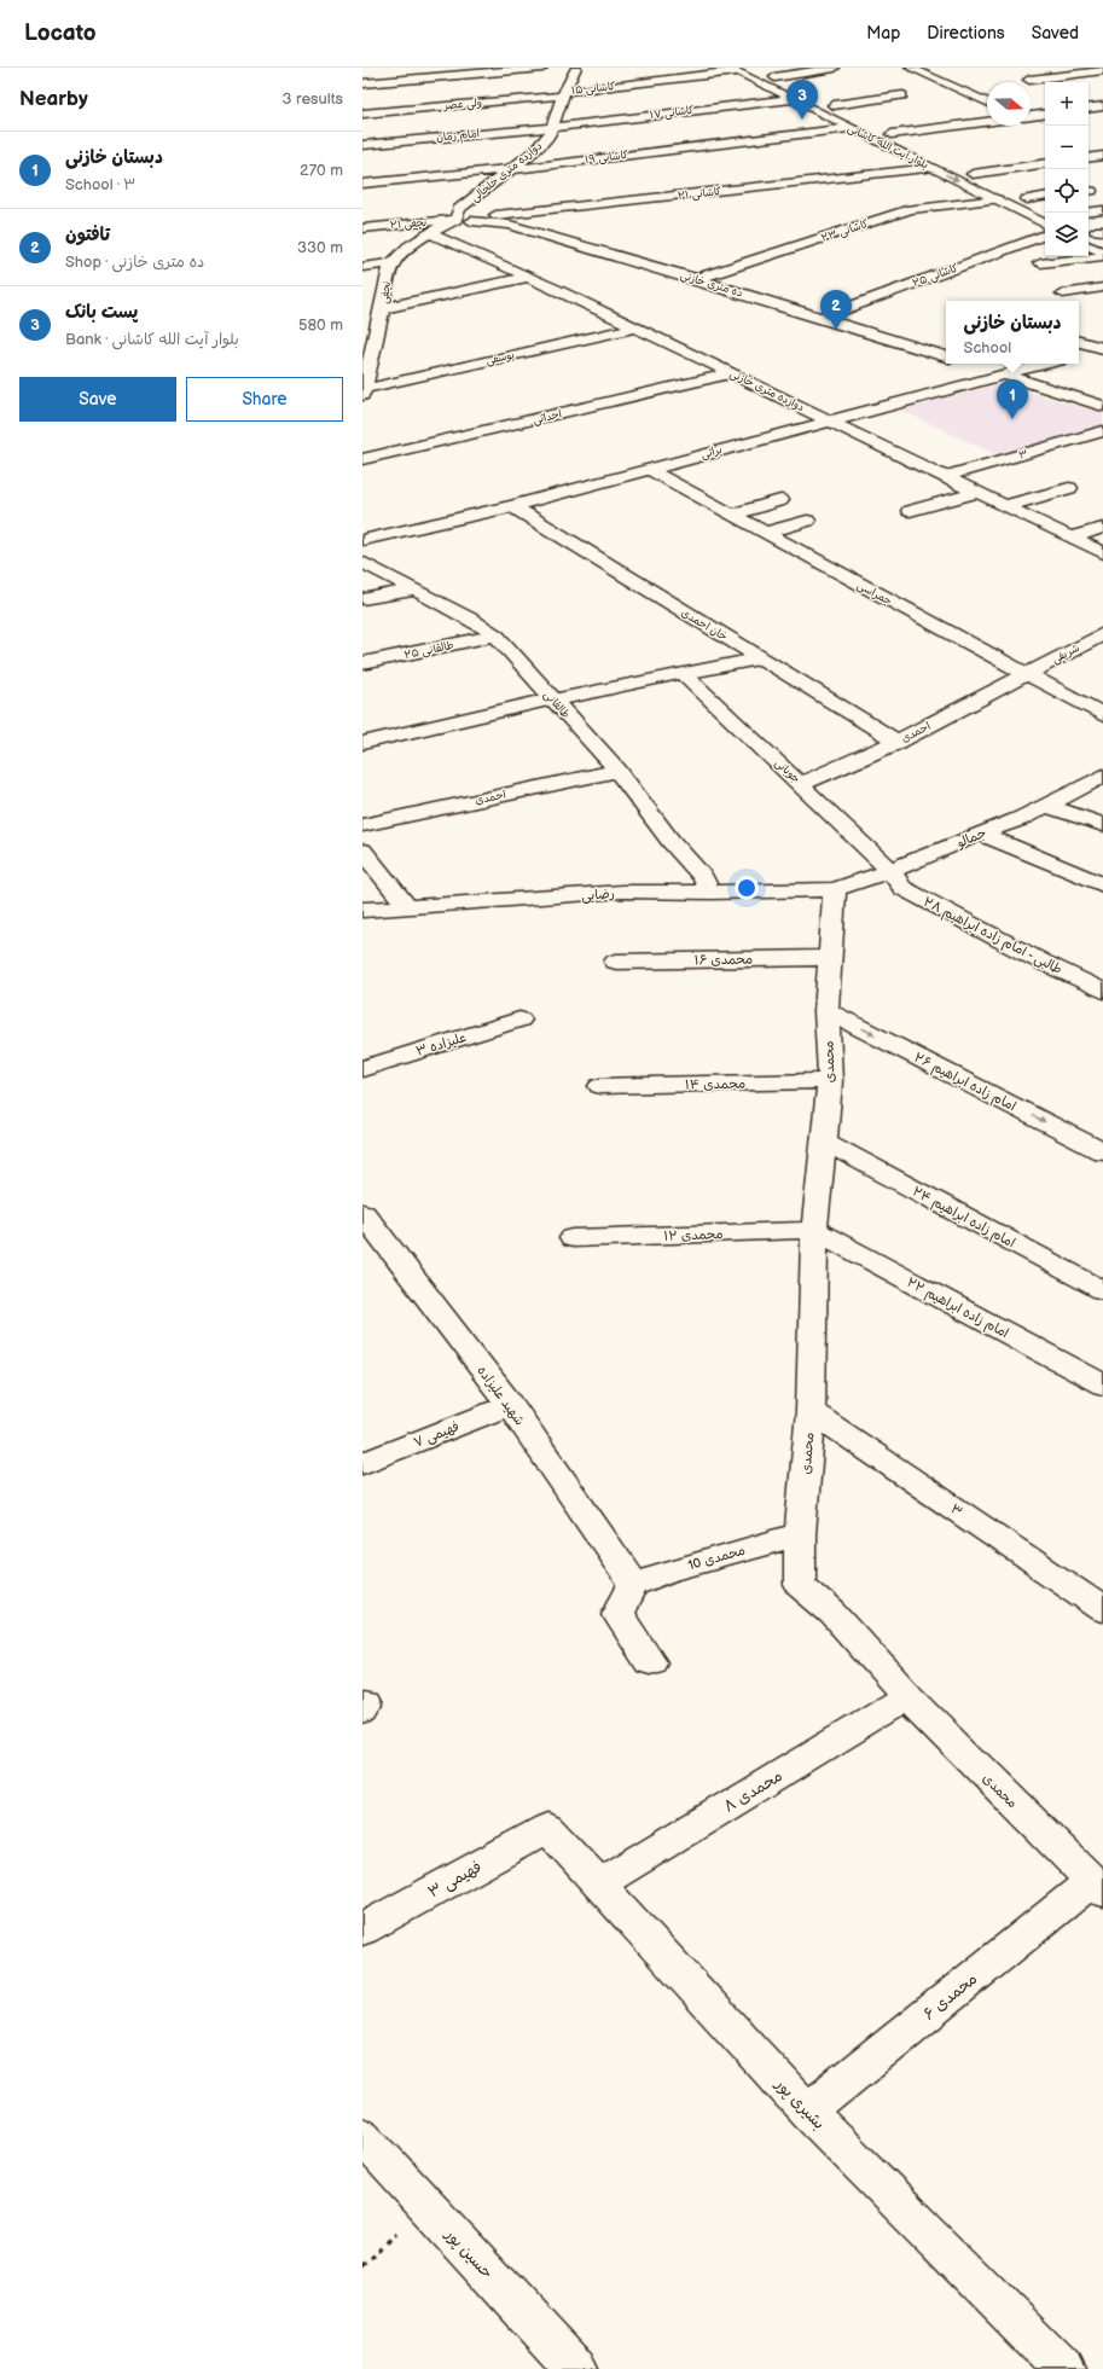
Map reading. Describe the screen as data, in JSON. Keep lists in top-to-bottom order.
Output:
{
  "streets": {
    "street": [
      "کاشانی ۱۵",
      "ولی عصر",
      "کاشانی ۱۷",
      "امام زمان",
      "بلوار آیت الله کاشانی",
      "کاشانی ۱۹",
      "دوازده متری خلخالی",
      "کاشانی ۲۱",
      "نجفی ۲۱",
      "کاشانی ۲۳",
      "کاشانی ۲۵",
      "ده متری خازنی",
      "نجفی",
      "یوسفی",
      "دوازده متری خازنی",
      "احداثی",
      "براتی",
      "۳",
      "جمراسی",
      "خان احمدی",
      "طالقانی ۲۵",
      "شریفی",
      "طالقانی",
      "احمدی",
      "جوبانی",
      "جمالو",
      "رضایی",
      "طالبی - امام زاده ابراهیم ۲۸",
      "محمدی ۱۶",
      "علیزاده ۳",
      "محمدی",
      "امام زاده ابراهیم ۲۶",
      "محمدی ۱۴",
      "امام زاده ابراهیم ۲۴",
      "محمدی ۱۲",
      "امام زاده ابراهیم ۲۲",
      "شهید علیزاده",
      "فهیمی ۷",
      "محمدی 10",
      "محمدی ۸",
      "فهیمی ۳",
      "محمدی ۶",
      "بشیری پور",
      "حسین پور"
    ]
  },
  "crossings": [
    ["کاشانی ۱۵", "ولی عصر"],
    ["کاشانی ۱۵", "بلوار آیت الله کاشانی"],
    ["کاشانی ۱۵", "دوازده متری خلخالی"],
    ["ولی عصر", "دوازده متری خلخالی"],
    ["کاشانی ۱۷", "امام زمان"],
    ["کاشانی ۱۷", "بلوار آیت الله کاشانی"],
    ["کاشانی ۱۷", "دوازده متری خلخالی"],
    ["امام زمان", "دوازده متری خلخالی"],
    ["بلوار آیت الله کاشانی", "کاشانی ۱۹"],
    ["بلوار آیت الله کاشانی", "کاشانی ۲۱"],
    ["بلوار آیت الله کاشانی", "کاشانی ۲۳"],
    ["کاشانی ۱۹", "دوازده متری خلخالی"],
    ["دوازده متری خلخالی", "کاشانی ۲۱"],
    ["دوازده متری خلخالی", "نجفی ۲۱"],
    ["دوازده متری خلخالی", "ده متری خازنی"],
    ["دوازده متری خلخالی", "نجفی"],
    ["کاشانی ۲۱", "نجفی ۲۱"],
    ["کاشانی ۲۱", "ده متری خازنی"],
    ["کاشانی ۲۱", "نجفی"],
    ["نجفی ۲۱", "ده متری خازنی"],
    ["نجفی ۲۱", "نجفی"],
    ["کاشانی ۲۳", "ده متری خازنی"],
    ["کاشانی ۲۵", "ده متری خازنی"],
    ["ده متری خازنی", "نجفی"],
    ["نجفی", "یوسفی"],
    ["نجفی", "دوازده متری خازنی"],
    ["یوسفی", "دوازده متری خازنی"],
    ["دوازده متری خازنی", "احداثی"],
    ["دوازده متری خازنی", "براتی"],
    ["دوازده متری خازنی", "۳"],
    ["براتی", "جمراسی"],
    ["براتی", "خان احمدی"],
    ["۳", "محمدی"],
    ["جمراسی", "شریفی"],
    ["جمراسی", "احمدی"],
    ["خان احمدی", "احمدی"],
    ["طالقانی ۲۵", "طالقانی"],
    ["شریفی", "احمدی"],
    ["طالقانی", "احمدی"],
    ["طالقانی", "رضایی"],
    ["احمدی", "جوبانی"],
    ["جوبانی", "جمالو"],
    ["جوبانی", "طالبی - امام زاده ابراهیم ۲۸"],
    ["جمالو", "رضایی"],
    ["جمالو", "طالبی - امام زاده ابراهیم ۲۸"],
    ["جمالو", "محمدی"],
    ["رضایی", "محمدی"],
    ["محمدی ۱۶", "محمدی"],
    ["محمدی", "امام زاده ابراهیم ۲۶"],
    ["محمدی", "محمدی ۱۴"],
    ["محمدی", "امام زاده ابراهیم ۲۴"],
    ["محمدی", "محمدی ۱۲"],
    ["محمدی", "امام زاده ابراهیم ۲۲"],
    ["محمدی", "محمدی 10"],
    ["محمدی", "محمدی ۸"],
    ["محمدی", "محمدی ۶"],
    ["محمدی ۱۲", "امام زاده ابراهیم ۲۲"],
    ["شهید علیزاده", "فهیمی ۷"],
    ["شهید علیزاده", "محمدی 10"],
    ["محمدی ۸", "بشیری پور"],
    ["فهیمی ۳", "بشیری پور"],
    ["محمدی ۶", "بشیری پور"]
  ],
  "north": "right",
  "page": {
    "header": "Locato",
    "nav": ["Map", "Directions", "Saved"],
    "heading": ["Nearby", "3 results"],
    "pins": ["3", "2", "1"],
    "map_buttons": ["+", "−"],
    "list": [
      {
        "mark": "1",
        "name": "دبستان خازنی",
        "note": "School · ۳",
        "value": "270 m"
      },
      {
        "mark": "2",
        "name": "تافتون",
        "note": "Shop · ده متری خازنی",
        "value": "330 m"
      },
      {
        "mark": "3",
        "name": "پست بانک",
        "note": "Bank · بلوار آیت الله کاشانی",
        "value": "580 m"
      }
    ],
    "popup": ["دبستان خازنی", "School"],
    "buttons": ["Save", "Share"]
  }
}
